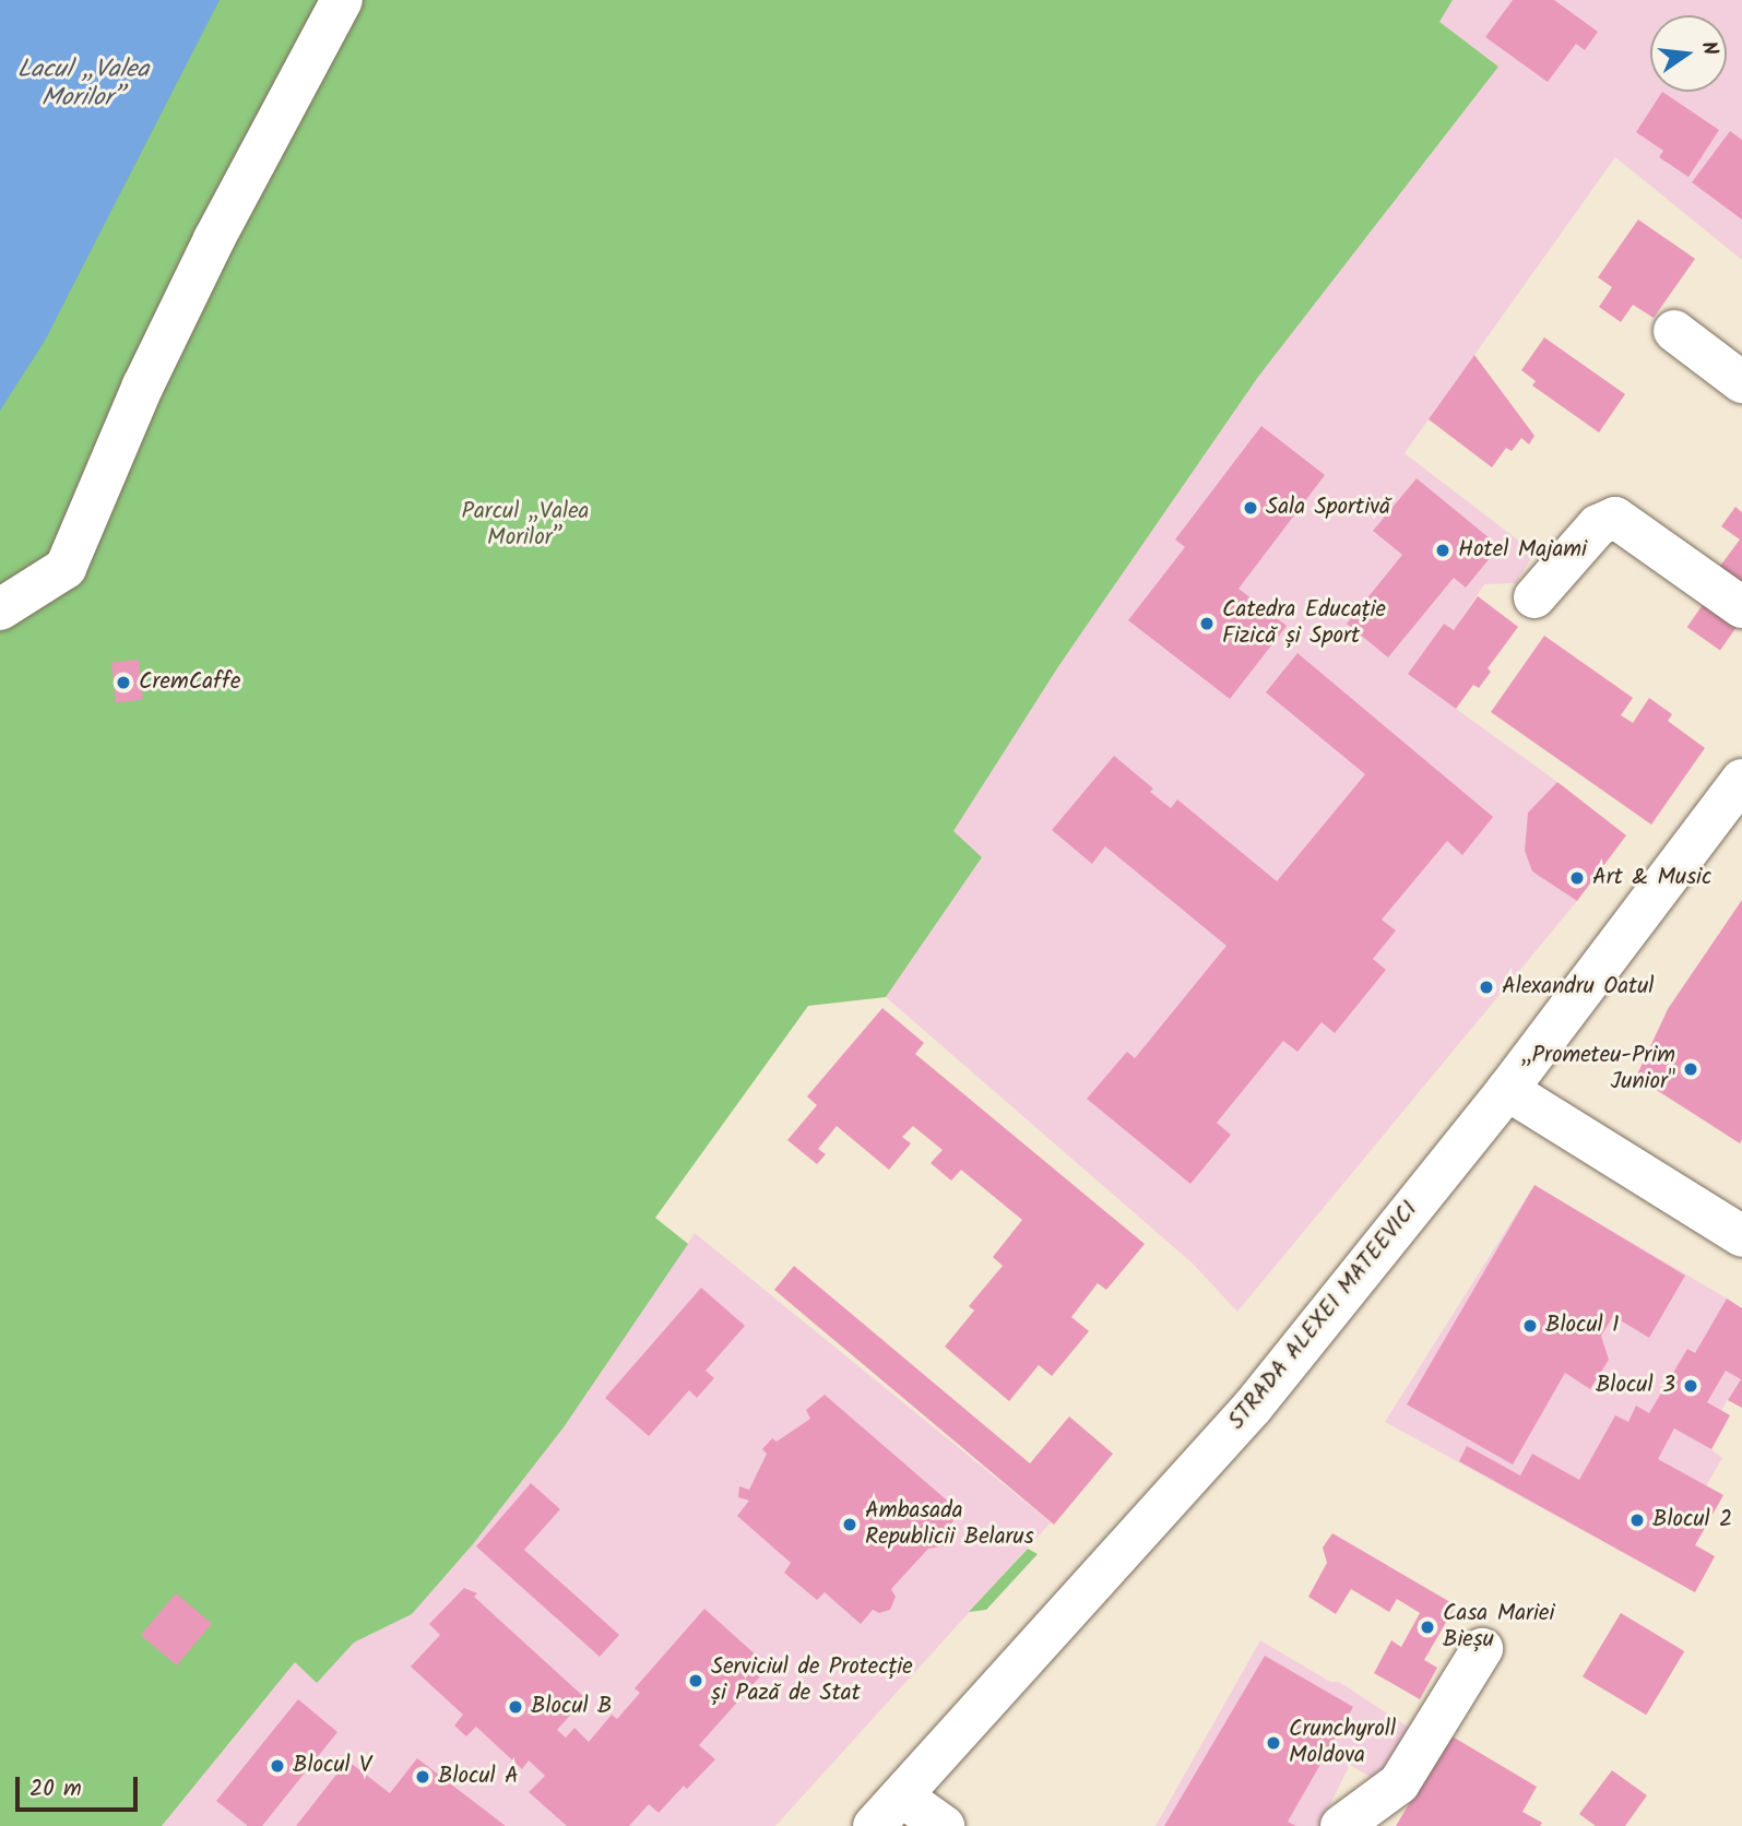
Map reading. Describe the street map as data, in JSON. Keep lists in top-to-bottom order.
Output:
{
  "streets": {
    "main road": ["STRADA ALEXEI MATEEVICI"]
  },
  "water": ["Lacul „Valea Morilor”"],
  "parks": ["Parcul „Valea Morilor”"],
  "places": [
    "Sala Sportivă",
    "Hotel Majami",
    "Catedra Educație Fizică și Sport",
    "CremCaffe",
    "Art & Music",
    "Alexandru Oatul",
    ",,Prometeu-Prim Junior\"",
    "Blocul 1",
    "Blocul 3",
    "Blocul 2",
    "Ambasada Republicii Belarus",
    "Casa Mariei Bieșu",
    "Serviciul de Protecție și Pază de Stat",
    "Blocul B",
    "Crunchyroll Moldova",
    "Blocul V",
    "Blocul A"
  ],
  "scale_bar": "20 m",
  "north": "right"
}
